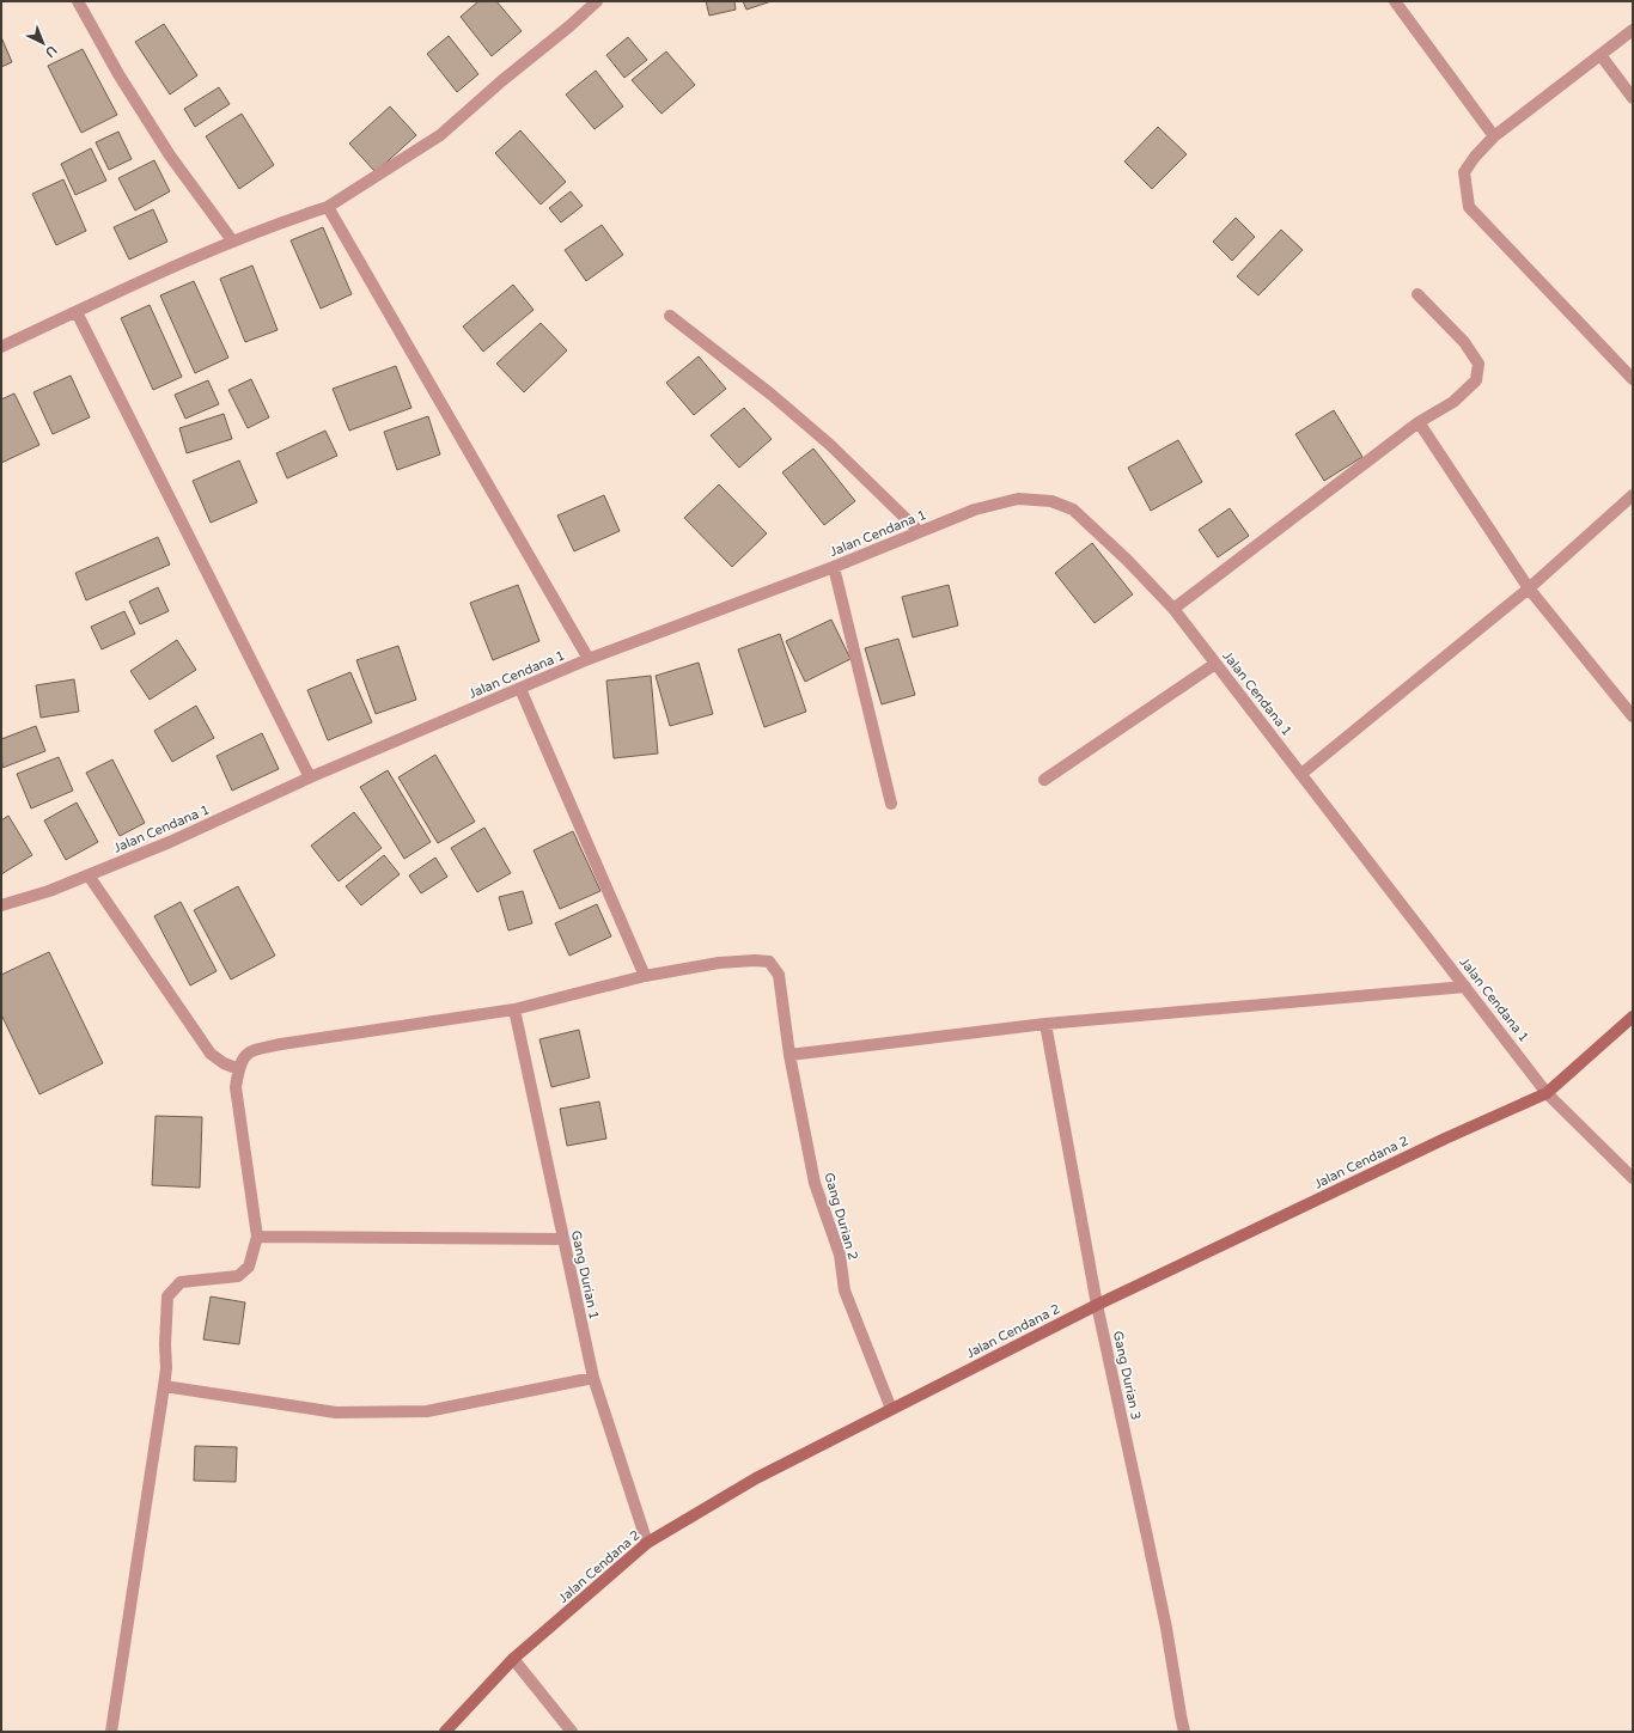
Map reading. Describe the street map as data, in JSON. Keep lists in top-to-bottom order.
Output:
{
  "streets": {
    "street": [
      "Jalan Cendana 1",
      "Jalan Cendana 2",
      "Gang Durian 2",
      "Gang Durian 1",
      "Gang Durian 3"
    ]
  },
  "crossings": [
    ["Jalan Cendana 1", "Jalan Cendana 2"],
    ["Jalan Cendana 2", "Gang Durian 2"],
    ["Jalan Cendana 2", "Gang Durian 1"],
    ["Jalan Cendana 2", "Gang Durian 3"]
  ],
  "north": "bottom right"
}
